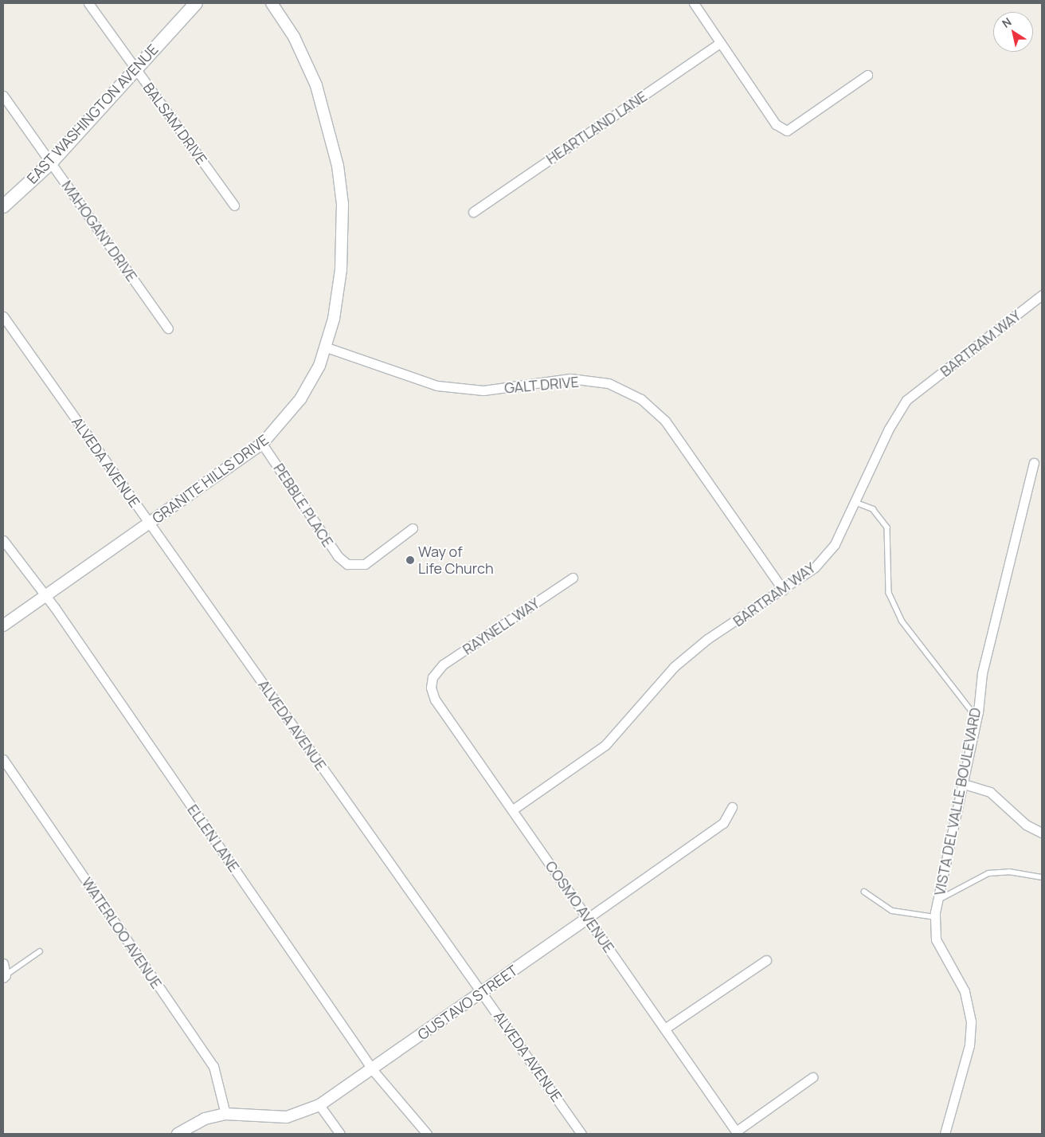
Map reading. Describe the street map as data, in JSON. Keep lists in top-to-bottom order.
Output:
{
  "streets": {
    "main road": ["EAST WASHINGTON AVENUE"],
    "street": [
      "BALSAM DRIVE",
      "HEARTLAND LANE",
      "MAHOGANY DRIVE",
      "BARTRAM WAY",
      "GALT DRIVE",
      "ALVEDA AVENUE",
      "GRANITE HILLS DRIVE",
      "PEBBLE PLACE",
      "RAYNELL WAY",
      "VISTA DEL VALLE BOULEVARD",
      "ELLEN LANE",
      "COSMO AVENUE",
      "WATERLOO AVENUE",
      "GUSTAVO STREET"
    ]
  },
  "crossings": [
    ["EAST WASHINGTON AVENUE", "BALSAM DRIVE"],
    ["EAST WASHINGTON AVENUE", "MAHOGANY DRIVE"],
    ["BARTRAM WAY", "GALT DRIVE"],
    ["BARTRAM WAY", "COSMO AVENUE"],
    ["GALT DRIVE", "GRANITE HILLS DRIVE"],
    ["ALVEDA AVENUE", "GRANITE HILLS DRIVE"],
    ["ALVEDA AVENUE", "GUSTAVO STREET"],
    ["GRANITE HILLS DRIVE", "PEBBLE PLACE"],
    ["GRANITE HILLS DRIVE", "ELLEN LANE"],
    ["RAYNELL WAY", "COSMO AVENUE"],
    ["ELLEN LANE", "GUSTAVO STREET"],
    ["COSMO AVENUE", "GUSTAVO STREET"],
    ["WATERLOO AVENUE", "GUSTAVO STREET"]
  ],
  "places": ["Way of Life Church"],
  "north": "top left"
}
